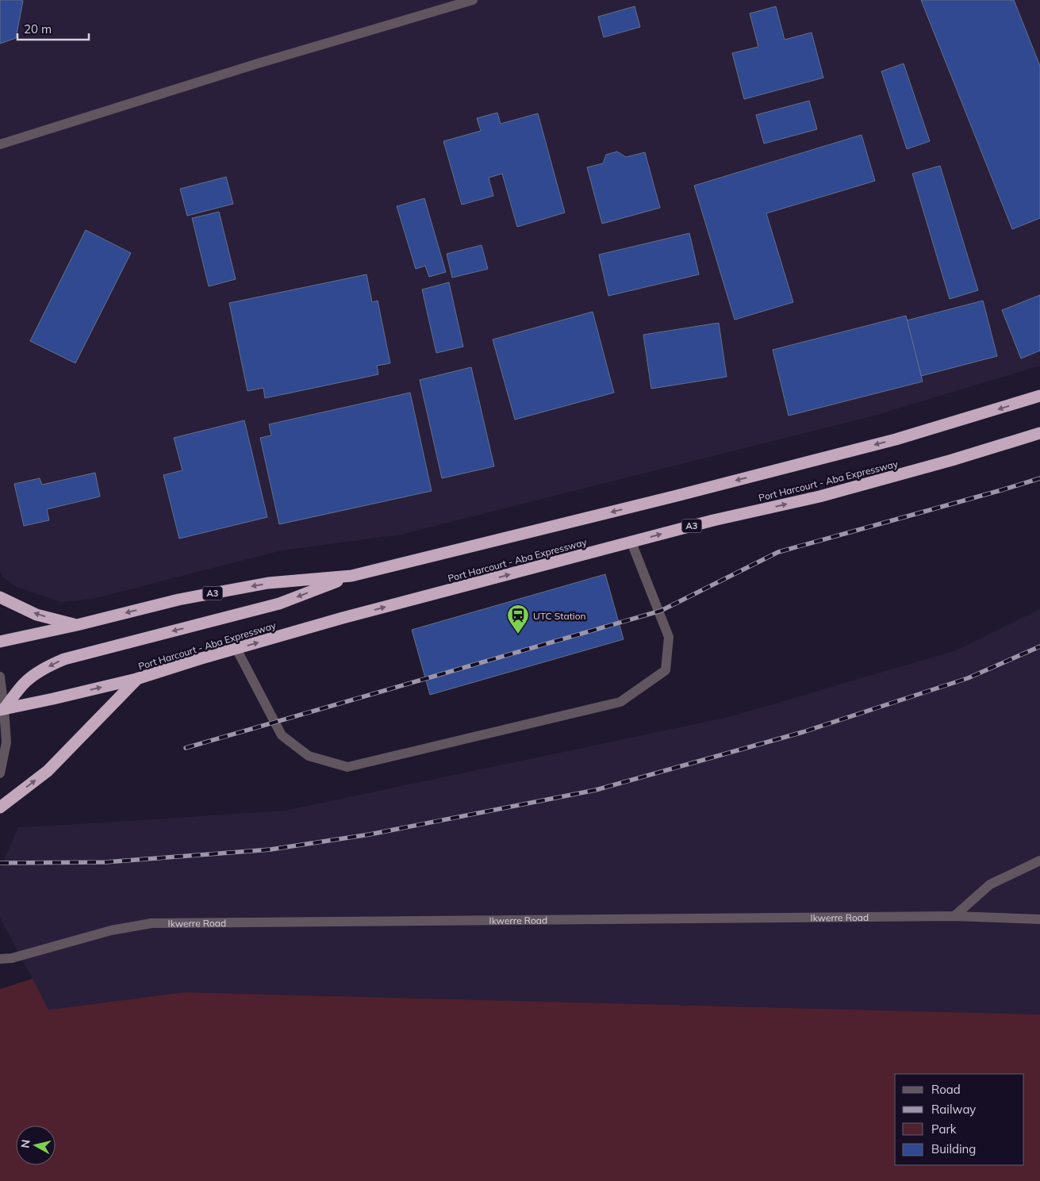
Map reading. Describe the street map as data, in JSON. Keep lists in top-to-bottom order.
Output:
{
  "streets": {
    "highway": ["Port Harcourt - Aba Expressway", "A3"],
    "street": ["Ikwerre Road"]
  },
  "places": {
    "station": ["UTC Station"]
  },
  "legend": [
    "Road",
    "Railway",
    "Park",
    "Building"
  ],
  "scale_bar": "20 m",
  "north": "left"
}
